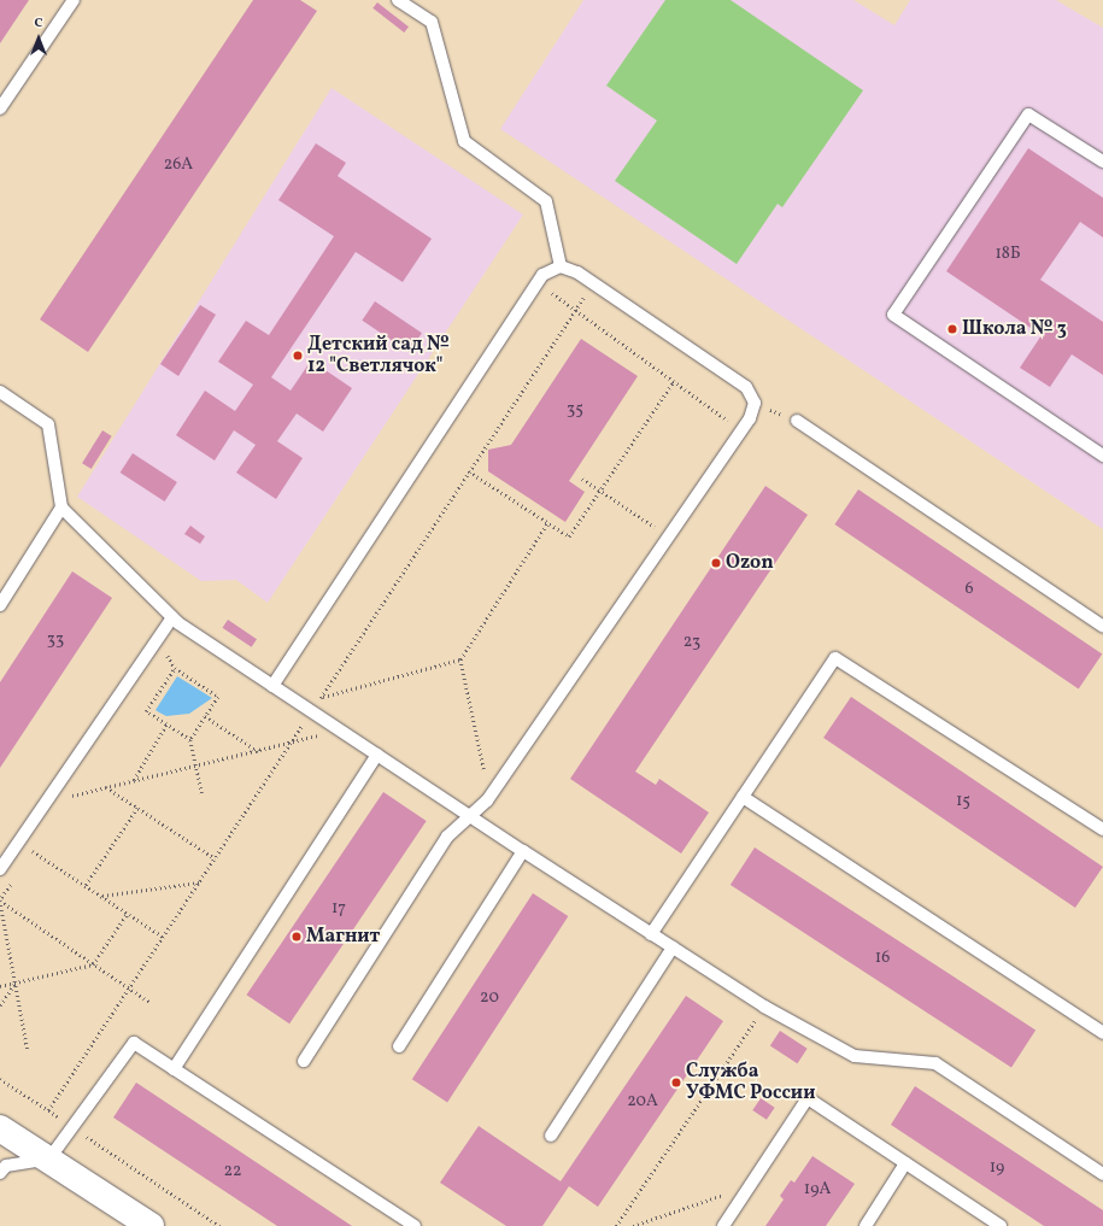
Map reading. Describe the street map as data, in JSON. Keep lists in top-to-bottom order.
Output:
{
  "places": [
    "Школа № 3",
    "Детский сад № 12 \"Светлячок\"",
    "Ozon",
    "Магнит",
    "Служба УФМС России"
  ],
  "house_numbers": [
    "26А",
    "18Б",
    "35",
    "6",
    "33",
    "23",
    "15",
    "17",
    "16",
    "20",
    "20А",
    "19",
    "22",
    "19А"
  ],
  "north": "top"
}
